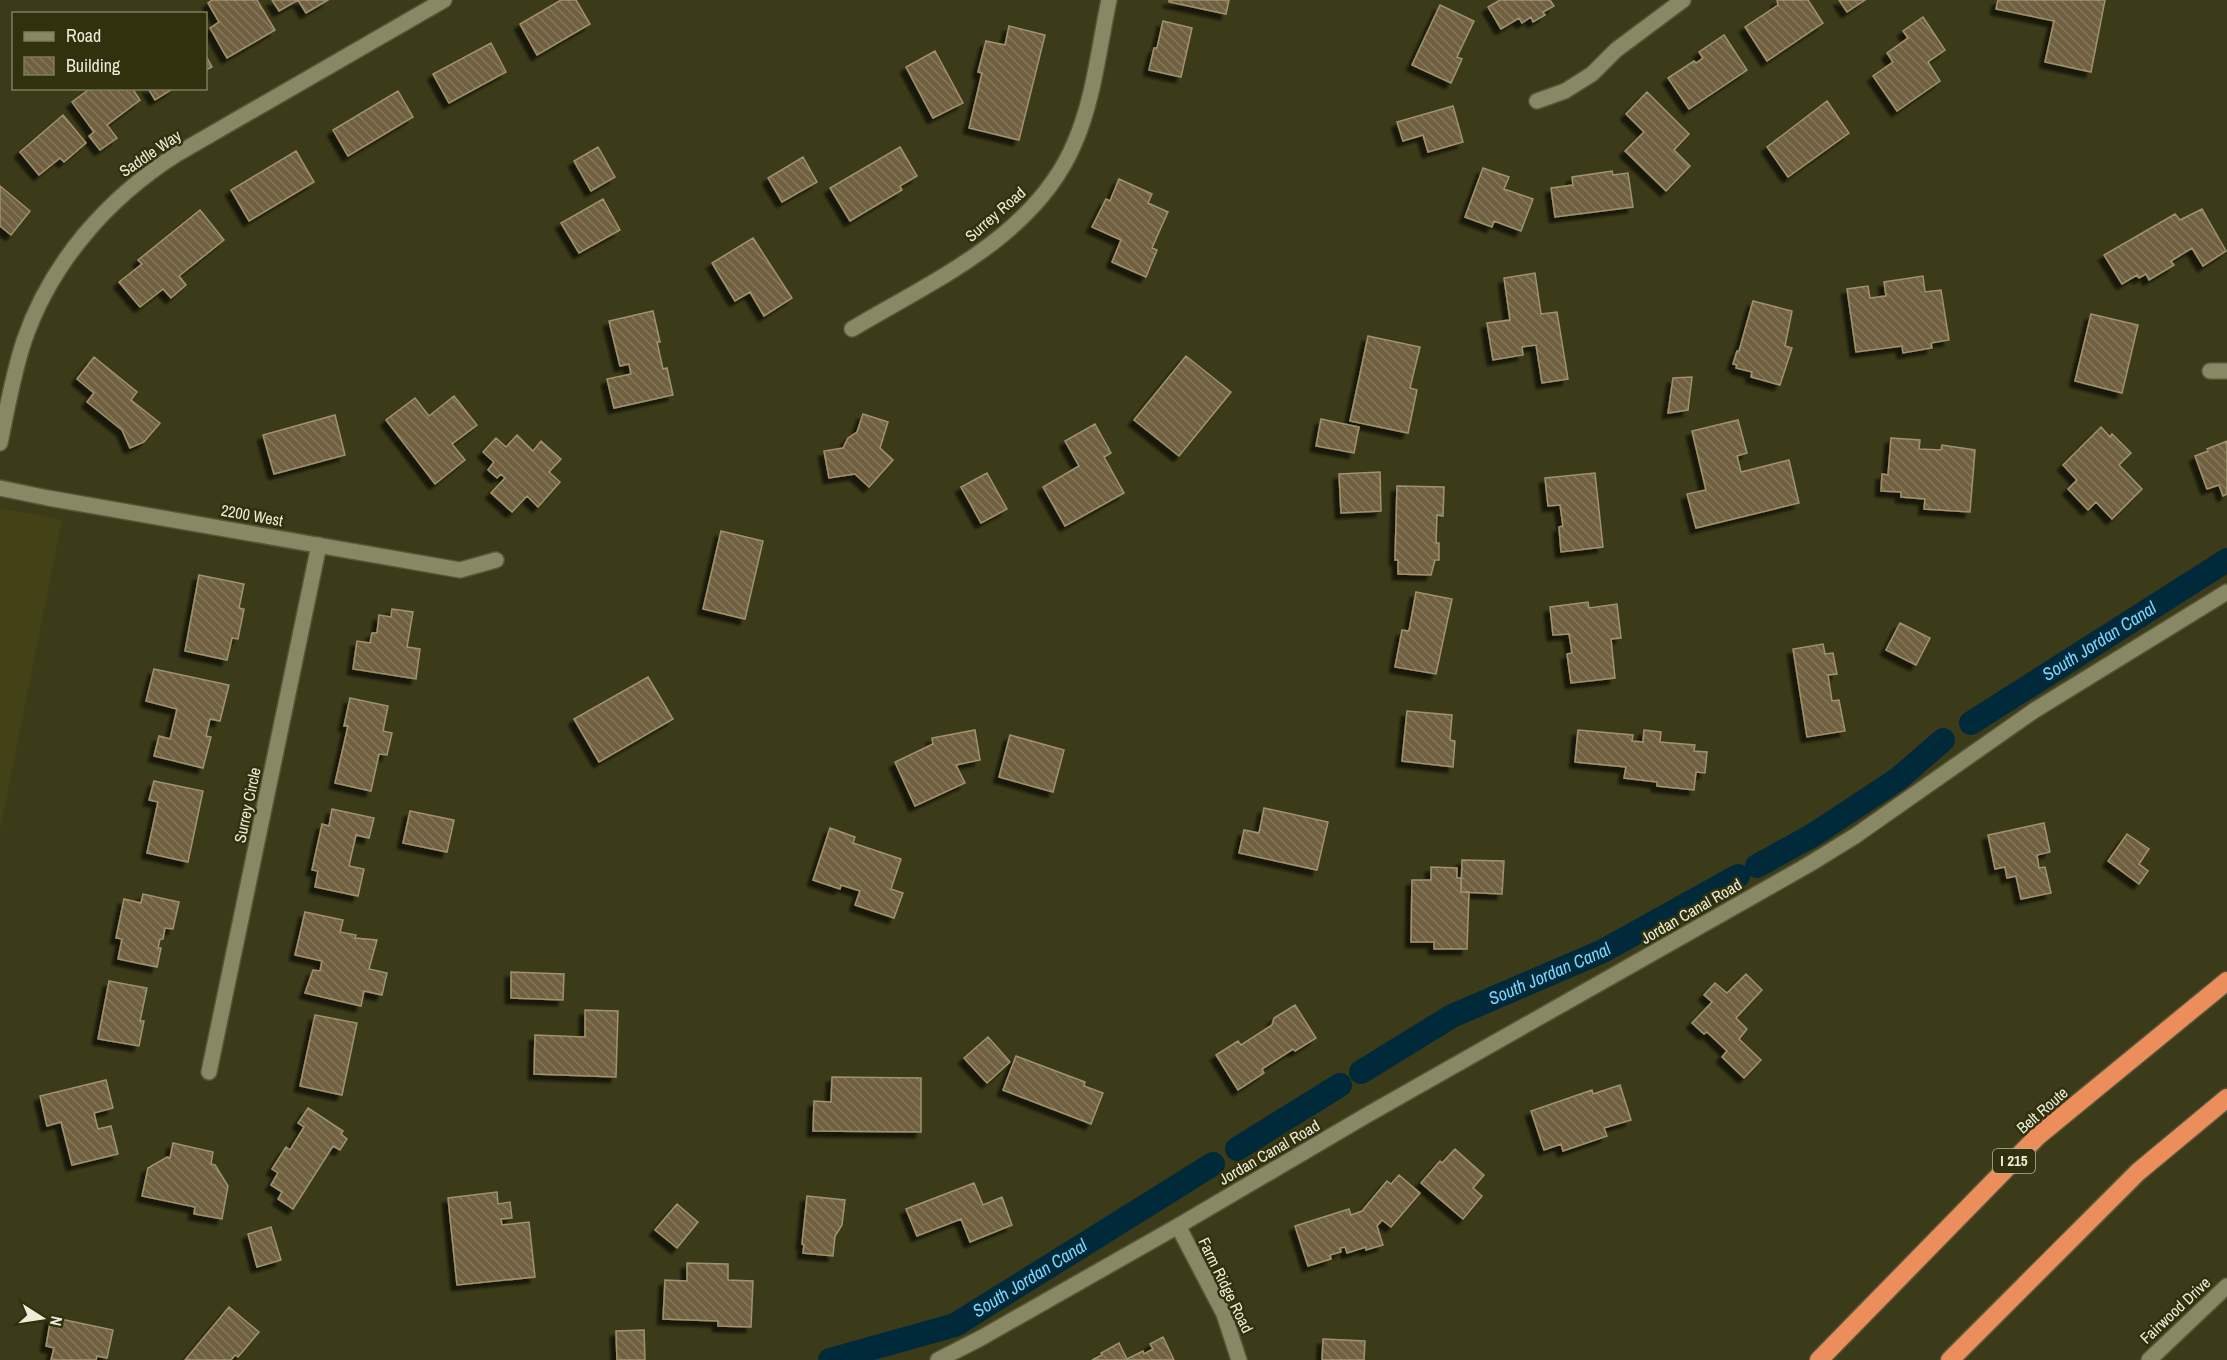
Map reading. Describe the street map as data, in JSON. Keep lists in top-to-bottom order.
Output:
{
  "streets": {
    "highway": ["Belt Route", "I 215"],
    "street": [
      "Saddle Way",
      "Surrey Road",
      "2200 West",
      "Surrey Circle",
      "Jordan Canal Road",
      "Farm Ridge Road",
      "Fairwood Drive"
    ]
  },
  "crossings": [
    ["2200 West", "Surrey Circle"],
    ["Jordan Canal Road", "Farm Ridge Road"]
  ],
  "water": ["South Jordan Canal"],
  "legend": ["Road", "Building"],
  "north": "right"
}
